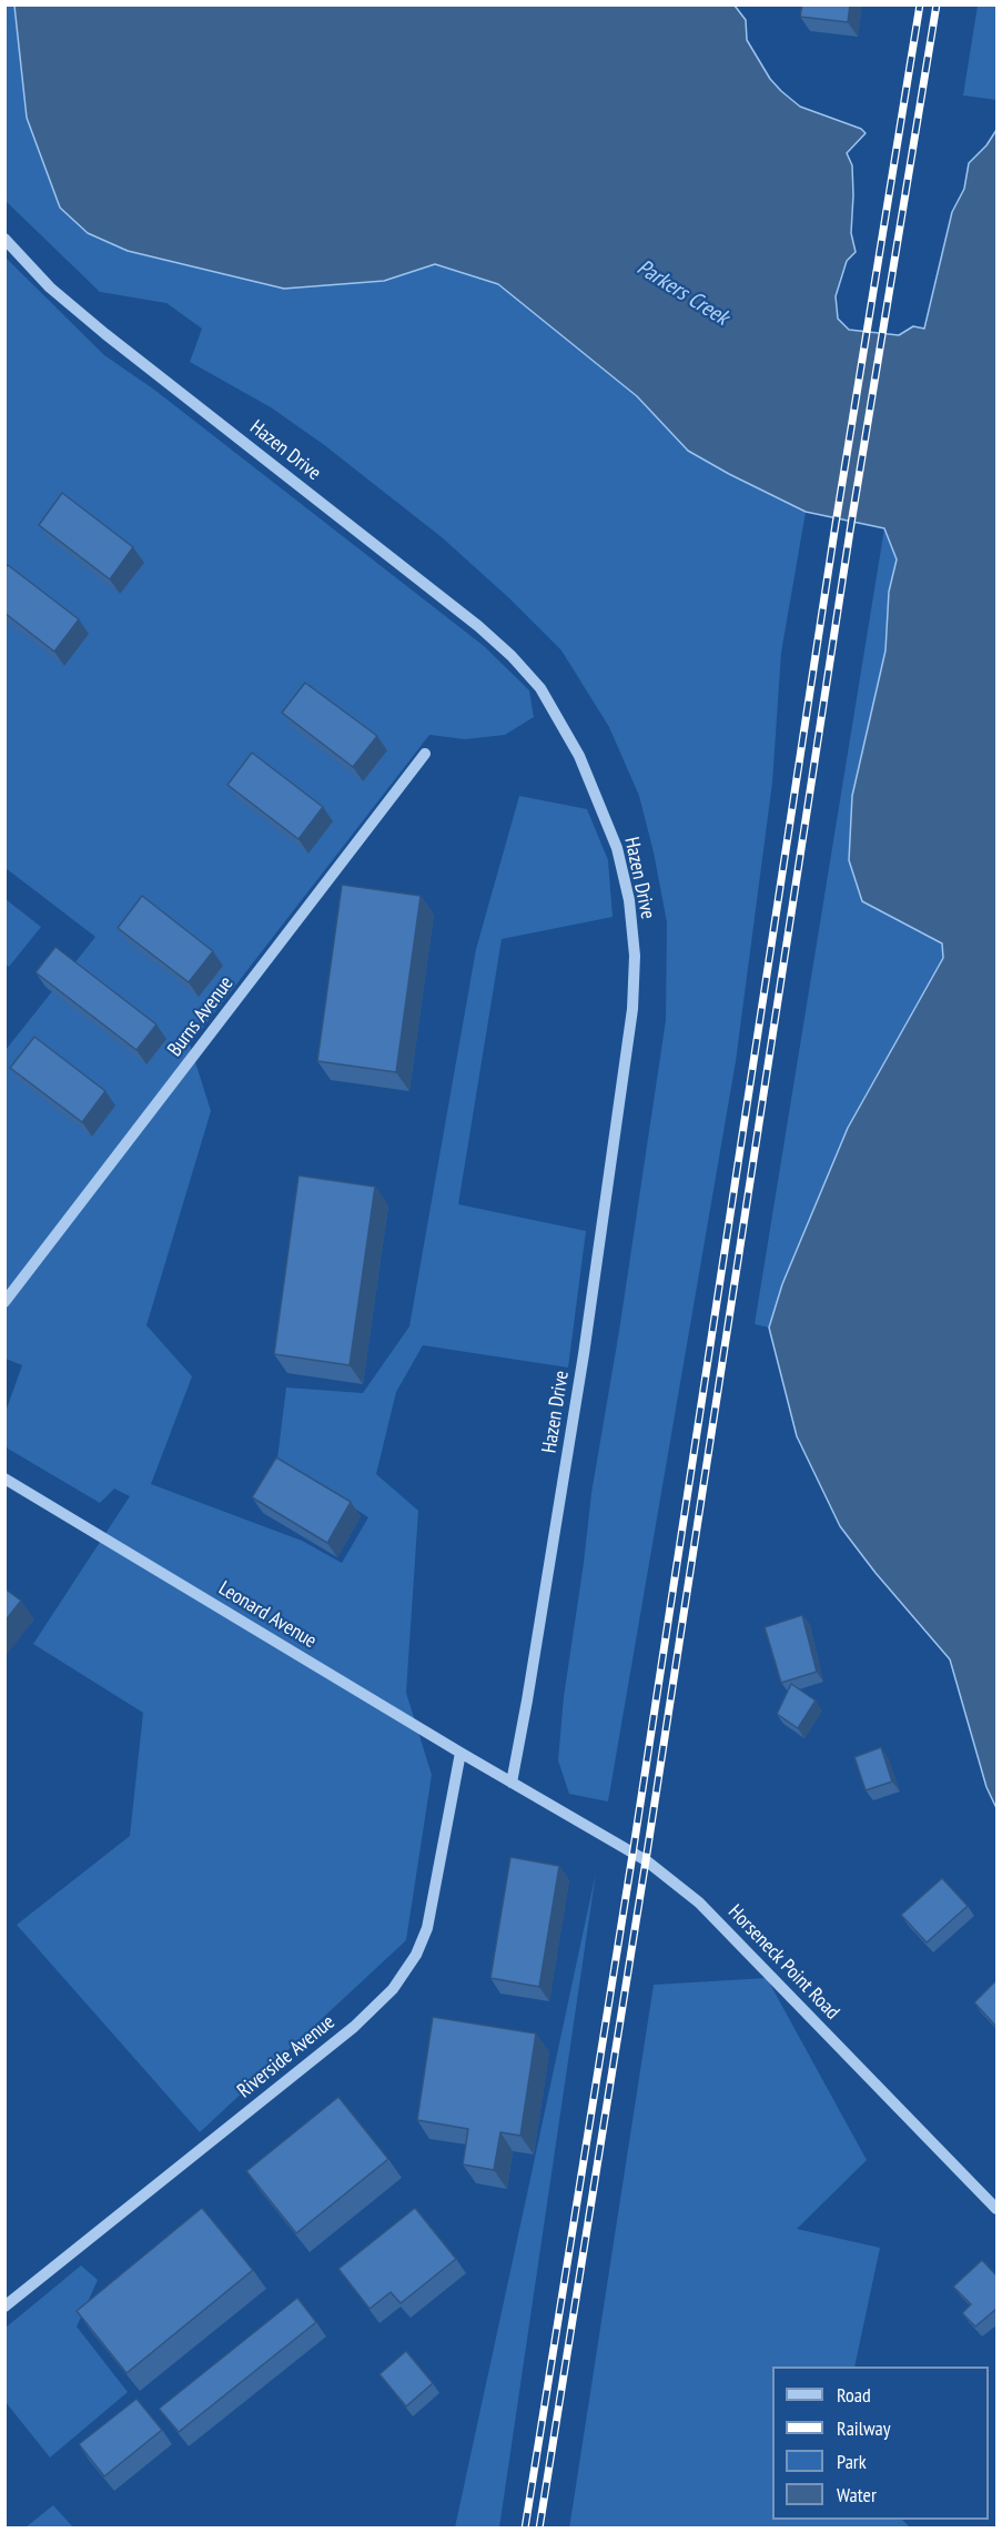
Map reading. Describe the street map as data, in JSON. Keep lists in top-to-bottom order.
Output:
{
  "streets": {
    "street": [
      "Hazen Drive",
      "Burns Avenue",
      "Leonard Avenue",
      "Horseneck Point Road",
      "Riverside Avenue"
    ]
  },
  "crossings": [
    ["Hazen Drive", "Leonard Avenue"],
    ["Hazen Drive", "Horseneck Point Road"],
    ["Leonard Avenue", "Horseneck Point Road"],
    ["Leonard Avenue", "Riverside Avenue"]
  ],
  "water": ["Parkers Creek"],
  "legend": [
    "Road",
    "Railway",
    "Park",
    "Water"
  ]
}
